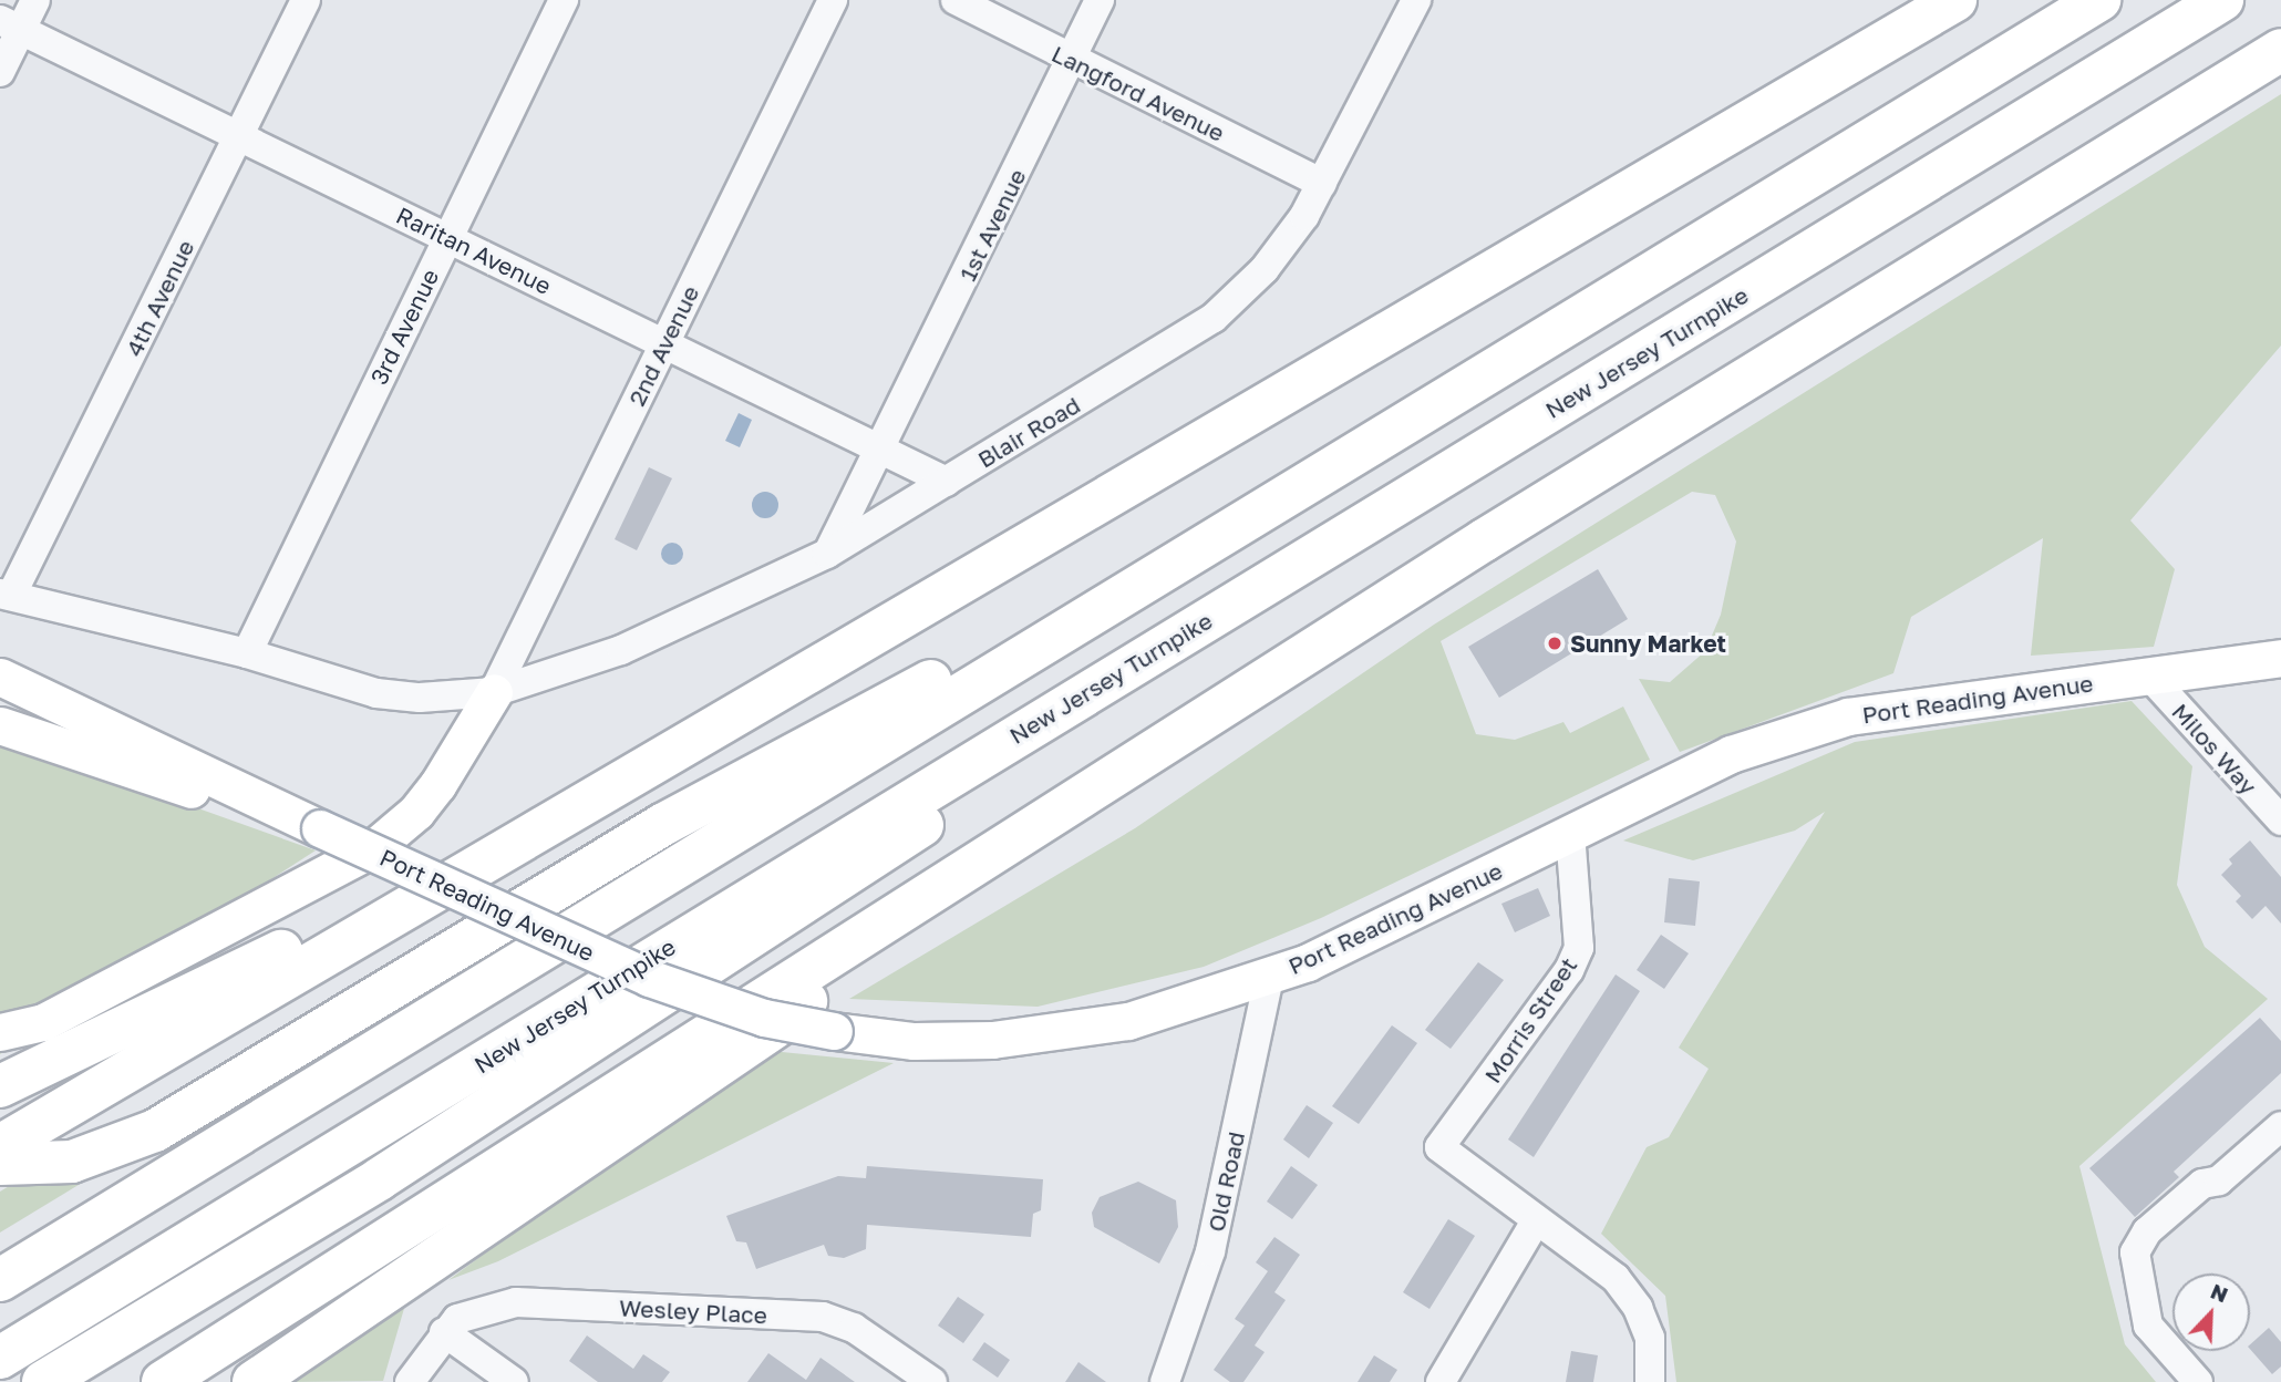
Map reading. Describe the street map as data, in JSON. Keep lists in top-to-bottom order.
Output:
{
  "streets": {
    "highway": ["New Jersey Turnpike"],
    "main road": ["Port Reading Avenue"],
    "street": [
      "Langford Avenue",
      "1st Avenue",
      "Raritan Avenue",
      "4th Avenue",
      "3rd Avenue",
      "2nd Avenue",
      "Blair Road",
      "Milos Way",
      "Morris Street",
      "Old Road",
      "Wesley Place"
    ]
  },
  "crossings": [
    ["Langford Avenue", "1st Avenue"],
    ["Langford Avenue", "Blair Road"],
    ["1st Avenue", "Raritan Avenue"],
    ["1st Avenue", "Blair Road"],
    ["Raritan Avenue", "4th Avenue"],
    ["Raritan Avenue", "3rd Avenue"],
    ["Raritan Avenue", "2nd Avenue"],
    ["Raritan Avenue", "Blair Road"],
    ["2nd Avenue", "Blair Road"],
    ["Port Reading Avenue", "Milos Way"],
    ["Port Reading Avenue", "Morris Street"],
    ["Port Reading Avenue", "Old Road"]
  ],
  "places": ["Sunny Market"],
  "north": "top right"
}
